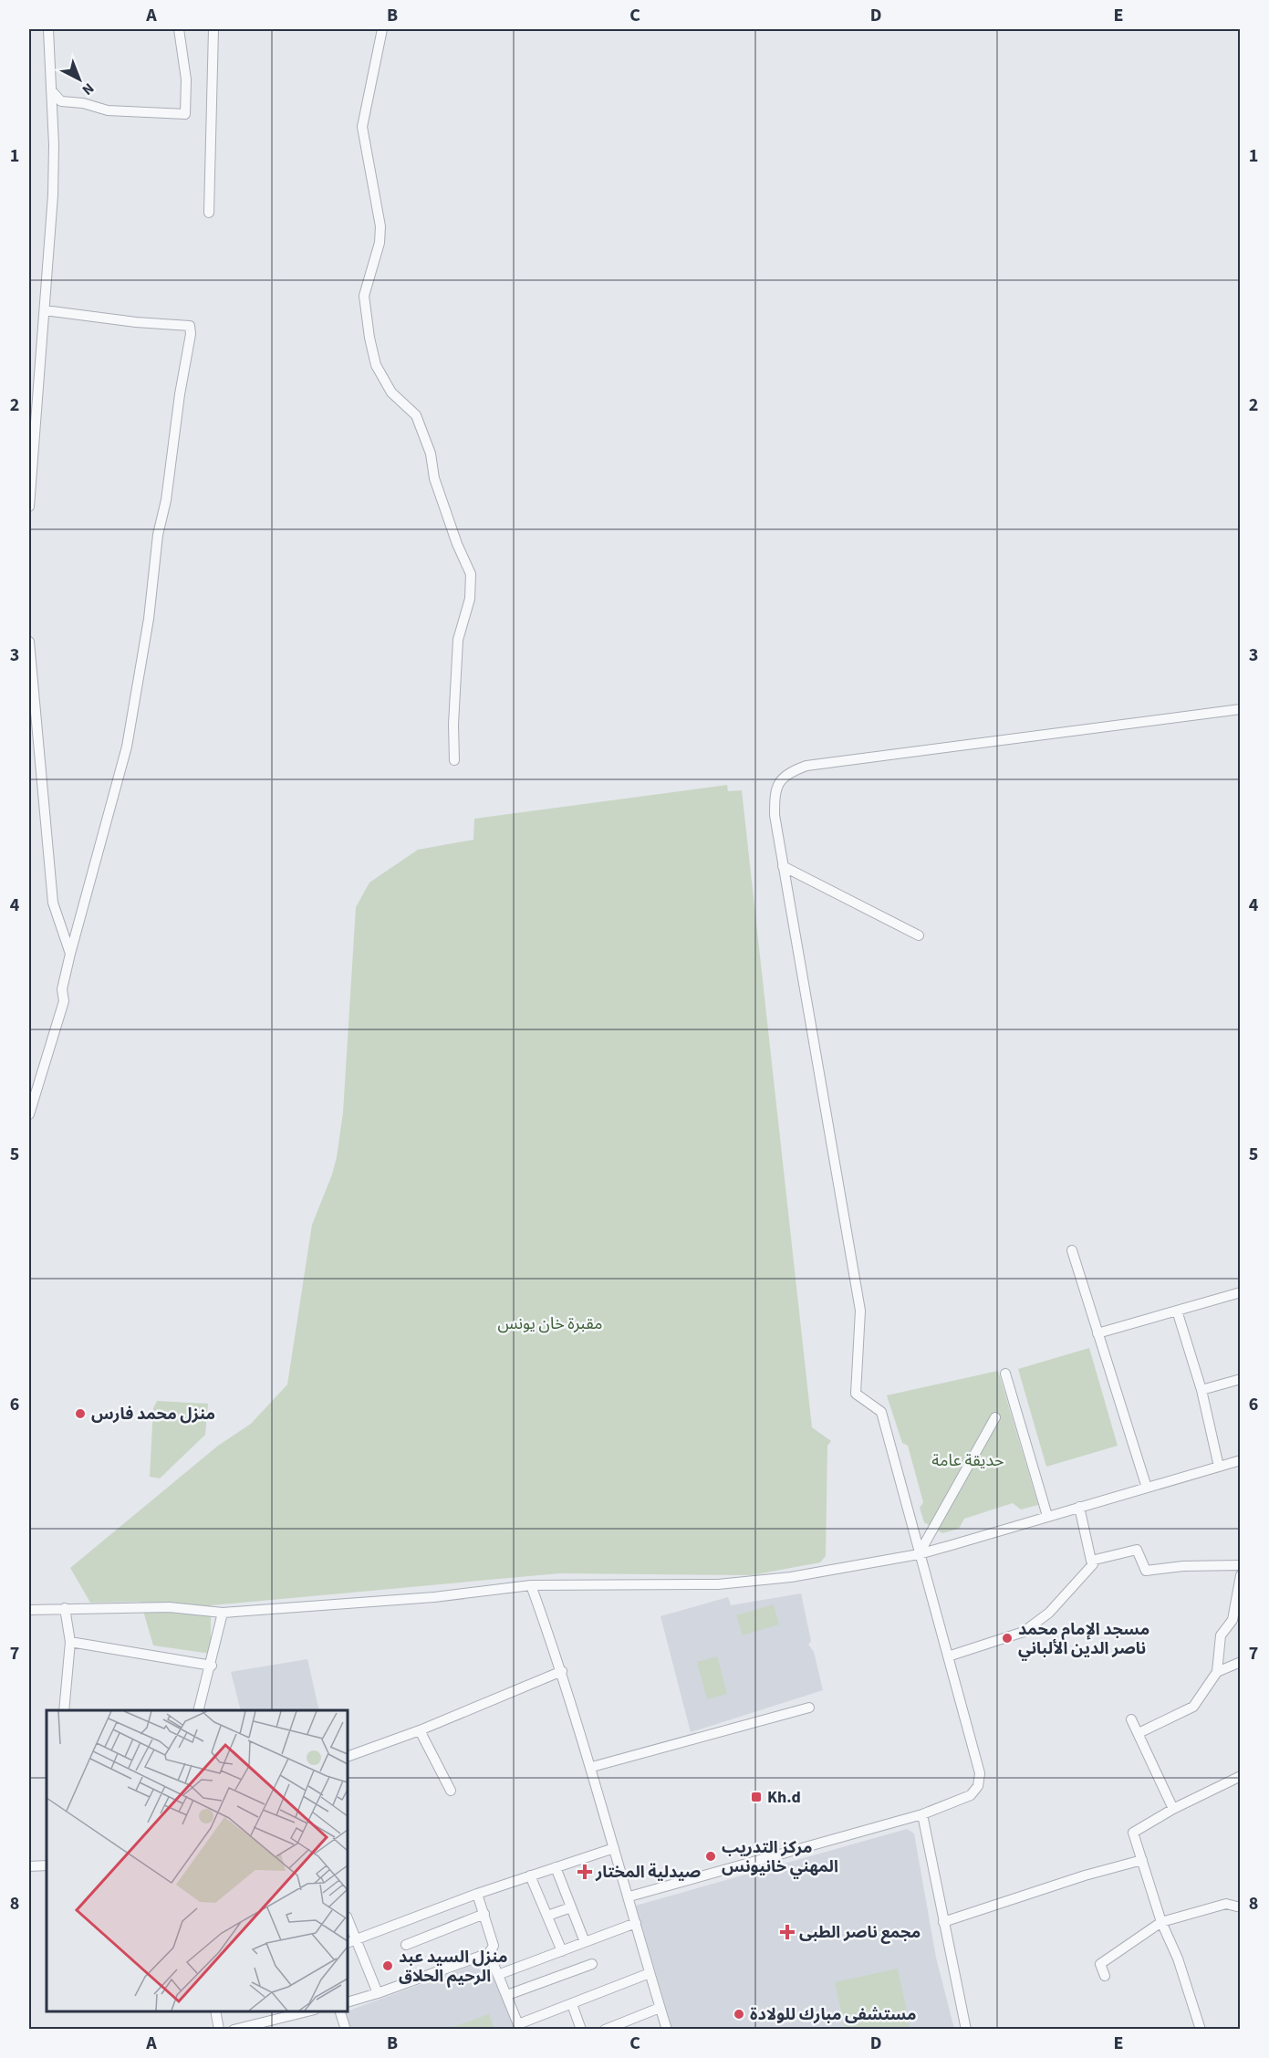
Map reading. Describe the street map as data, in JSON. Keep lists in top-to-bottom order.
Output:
{
  "parks": ["مقبرة خان يونس", "حديقة عامة"],
  "places": {
    "other": [
      "منزل محمد فارس",
      "مسجد الإمام محمد ناصر الدين الألباني",
      "مركز التدريب المهني خانيونس",
      "منزل السيد عبد الرحيم الحلاق",
      "مستشفى مبارك للولادة"
    ],
    "transit": ["Kh.d"],
    "health": ["صيدلية المختار", "مجمع ناصر الطبى"]
  },
  "north": "bottom right",
  "grid": {
    "columns": [
      "A",
      "B",
      "C",
      "D",
      "E"
    ],
    "rows": [
      "1",
      "2",
      "3",
      "4",
      "5",
      "6",
      "7",
      "8"
    ]
  }
}
